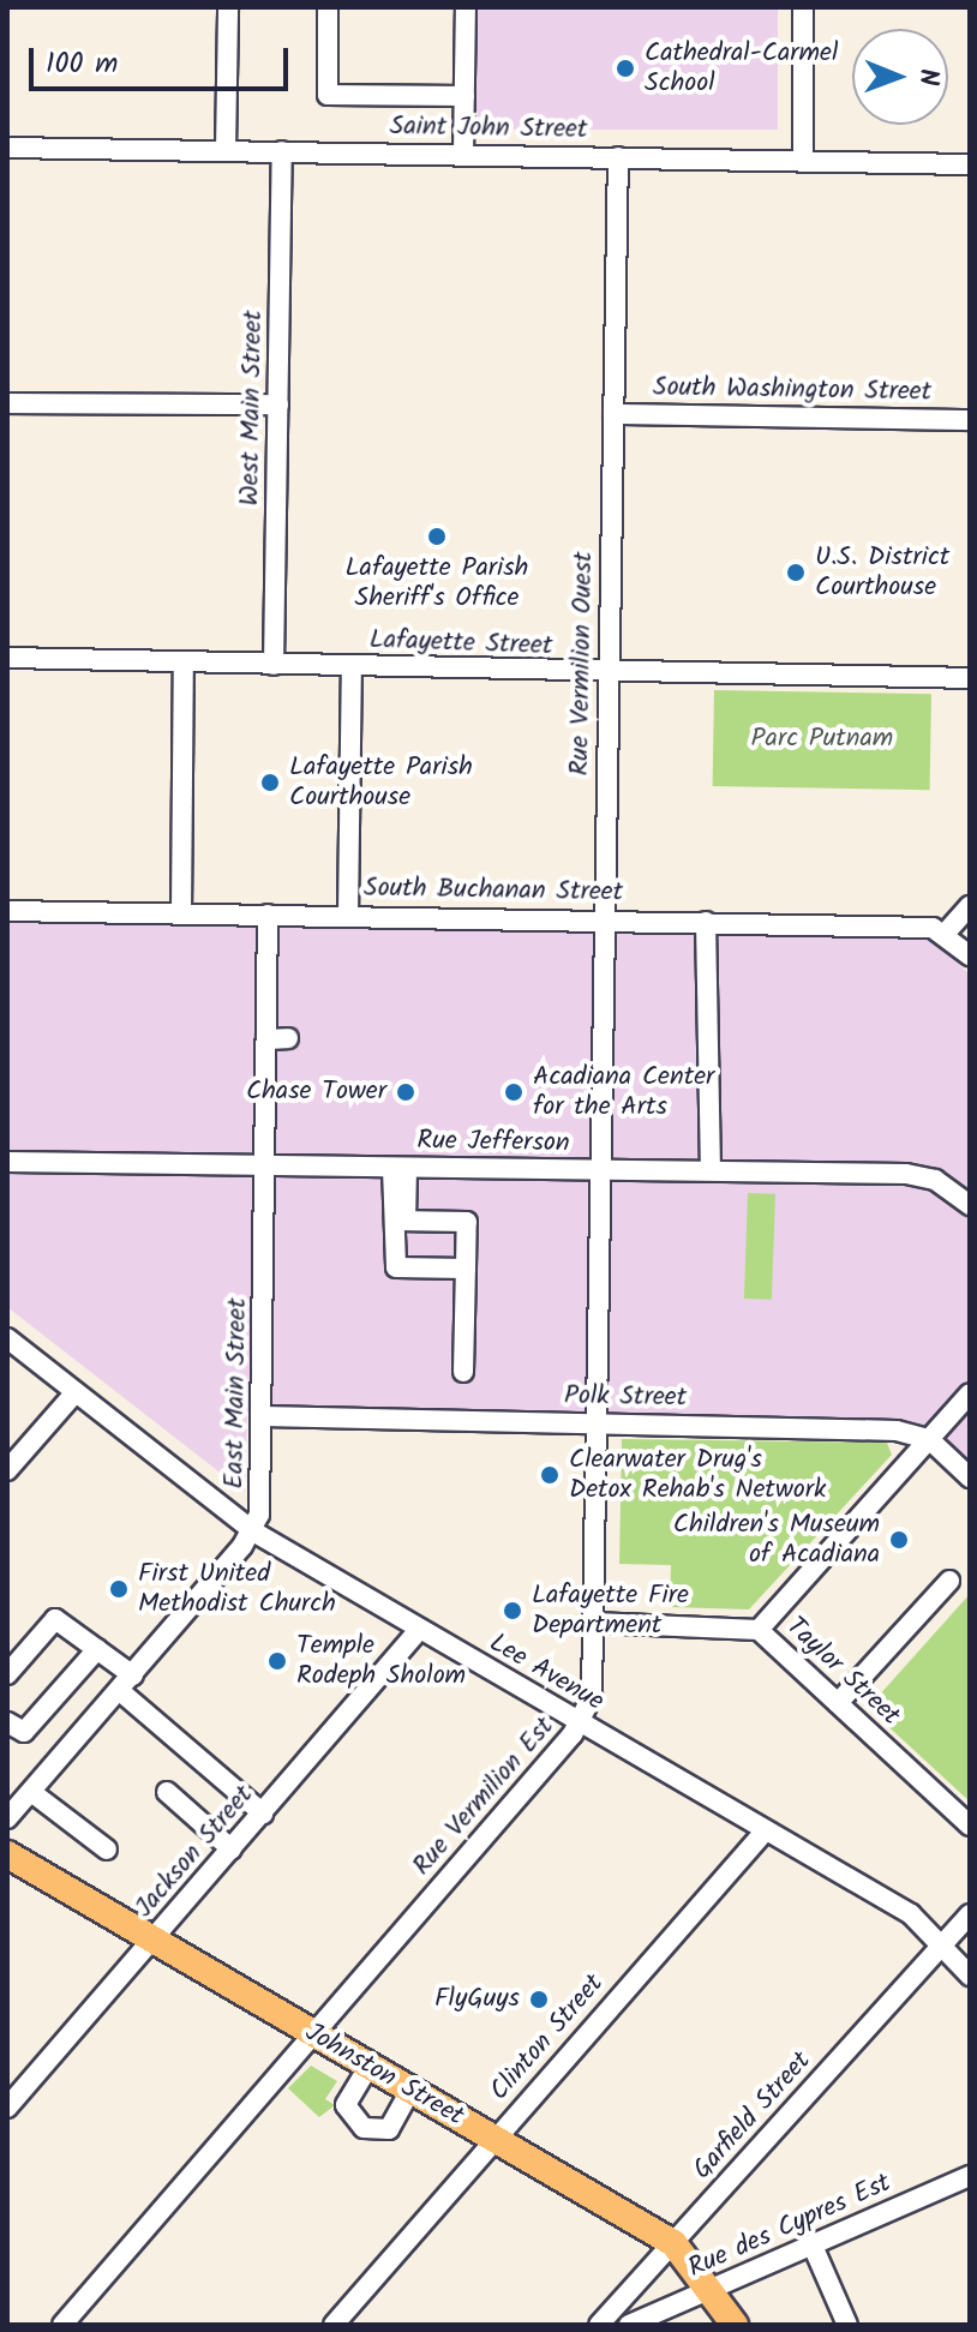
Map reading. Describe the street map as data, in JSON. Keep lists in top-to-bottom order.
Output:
{
  "streets": {
    "main road": ["Johnston Street"],
    "street": [
      "Saint John Street",
      "South Washington Street",
      "West Main Street",
      "Lafayette Street",
      "Rue Vermilion Ouest",
      "South Buchanan Street",
      "Rue Jefferson",
      "East Main Street",
      "Polk Street",
      "Taylor Street",
      "Lee Avenue",
      "Rue Vermilion Est",
      "Jackson Street",
      "Clinton Street",
      "Garfield Street",
      "Rue des Cypres Est"
    ]
  },
  "crossings": [
    ["Saint John Street", "West Main Street"],
    ["Saint John Street", "Rue Vermilion Ouest"],
    ["South Washington Street", "Rue Vermilion Ouest"],
    ["West Main Street", "Lafayette Street"],
    ["Lafayette Street", "Rue Vermilion Ouest"],
    ["Rue Vermilion Ouest", "South Buchanan Street"],
    ["Rue Vermilion Ouest", "Rue Jefferson"],
    ["Rue Vermilion Ouest", "Rue Vermilion Est"],
    ["South Buchanan Street", "East Main Street"],
    ["Rue Jefferson", "East Main Street"],
    ["Rue Jefferson", "Rue Vermilion Est"],
    ["East Main Street", "Polk Street"],
    ["East Main Street", "Lee Avenue"],
    ["Polk Street", "Rue Vermilion Est"],
    ["Taylor Street", "Rue Vermilion Est"],
    ["Lee Avenue", "Rue Vermilion Est"],
    ["Lee Avenue", "Jackson Street"],
    ["Lee Avenue", "Clinton Street"],
    ["Lee Avenue", "Garfield Street"],
    ["Rue Vermilion Est", "Johnston Street"],
    ["Jackson Street", "Johnston Street"],
    ["Clinton Street", "Johnston Street"],
    ["Johnston Street", "Garfield Street"],
    ["Johnston Street", "Rue des Cypres Est"]
  ],
  "parks": ["Parc Putnam"],
  "places": [
    "Cathedral-Carmel School",
    "Lafayette Parish Sheriff's Office",
    "U.S. District Courthouse",
    "Lafayette Parish Courthouse",
    "Chase Tower",
    "Acadiana Center for the Arts",
    "Clearwater Drug's Detox Rehab's Network",
    "Children's Museum of Acadiana",
    "First United Methodist Church",
    "Lafayette Fire Department",
    "Temple Rodeph Sholom",
    "FlyGuys"
  ],
  "scale_bar": "100 m",
  "north": "right"
}
